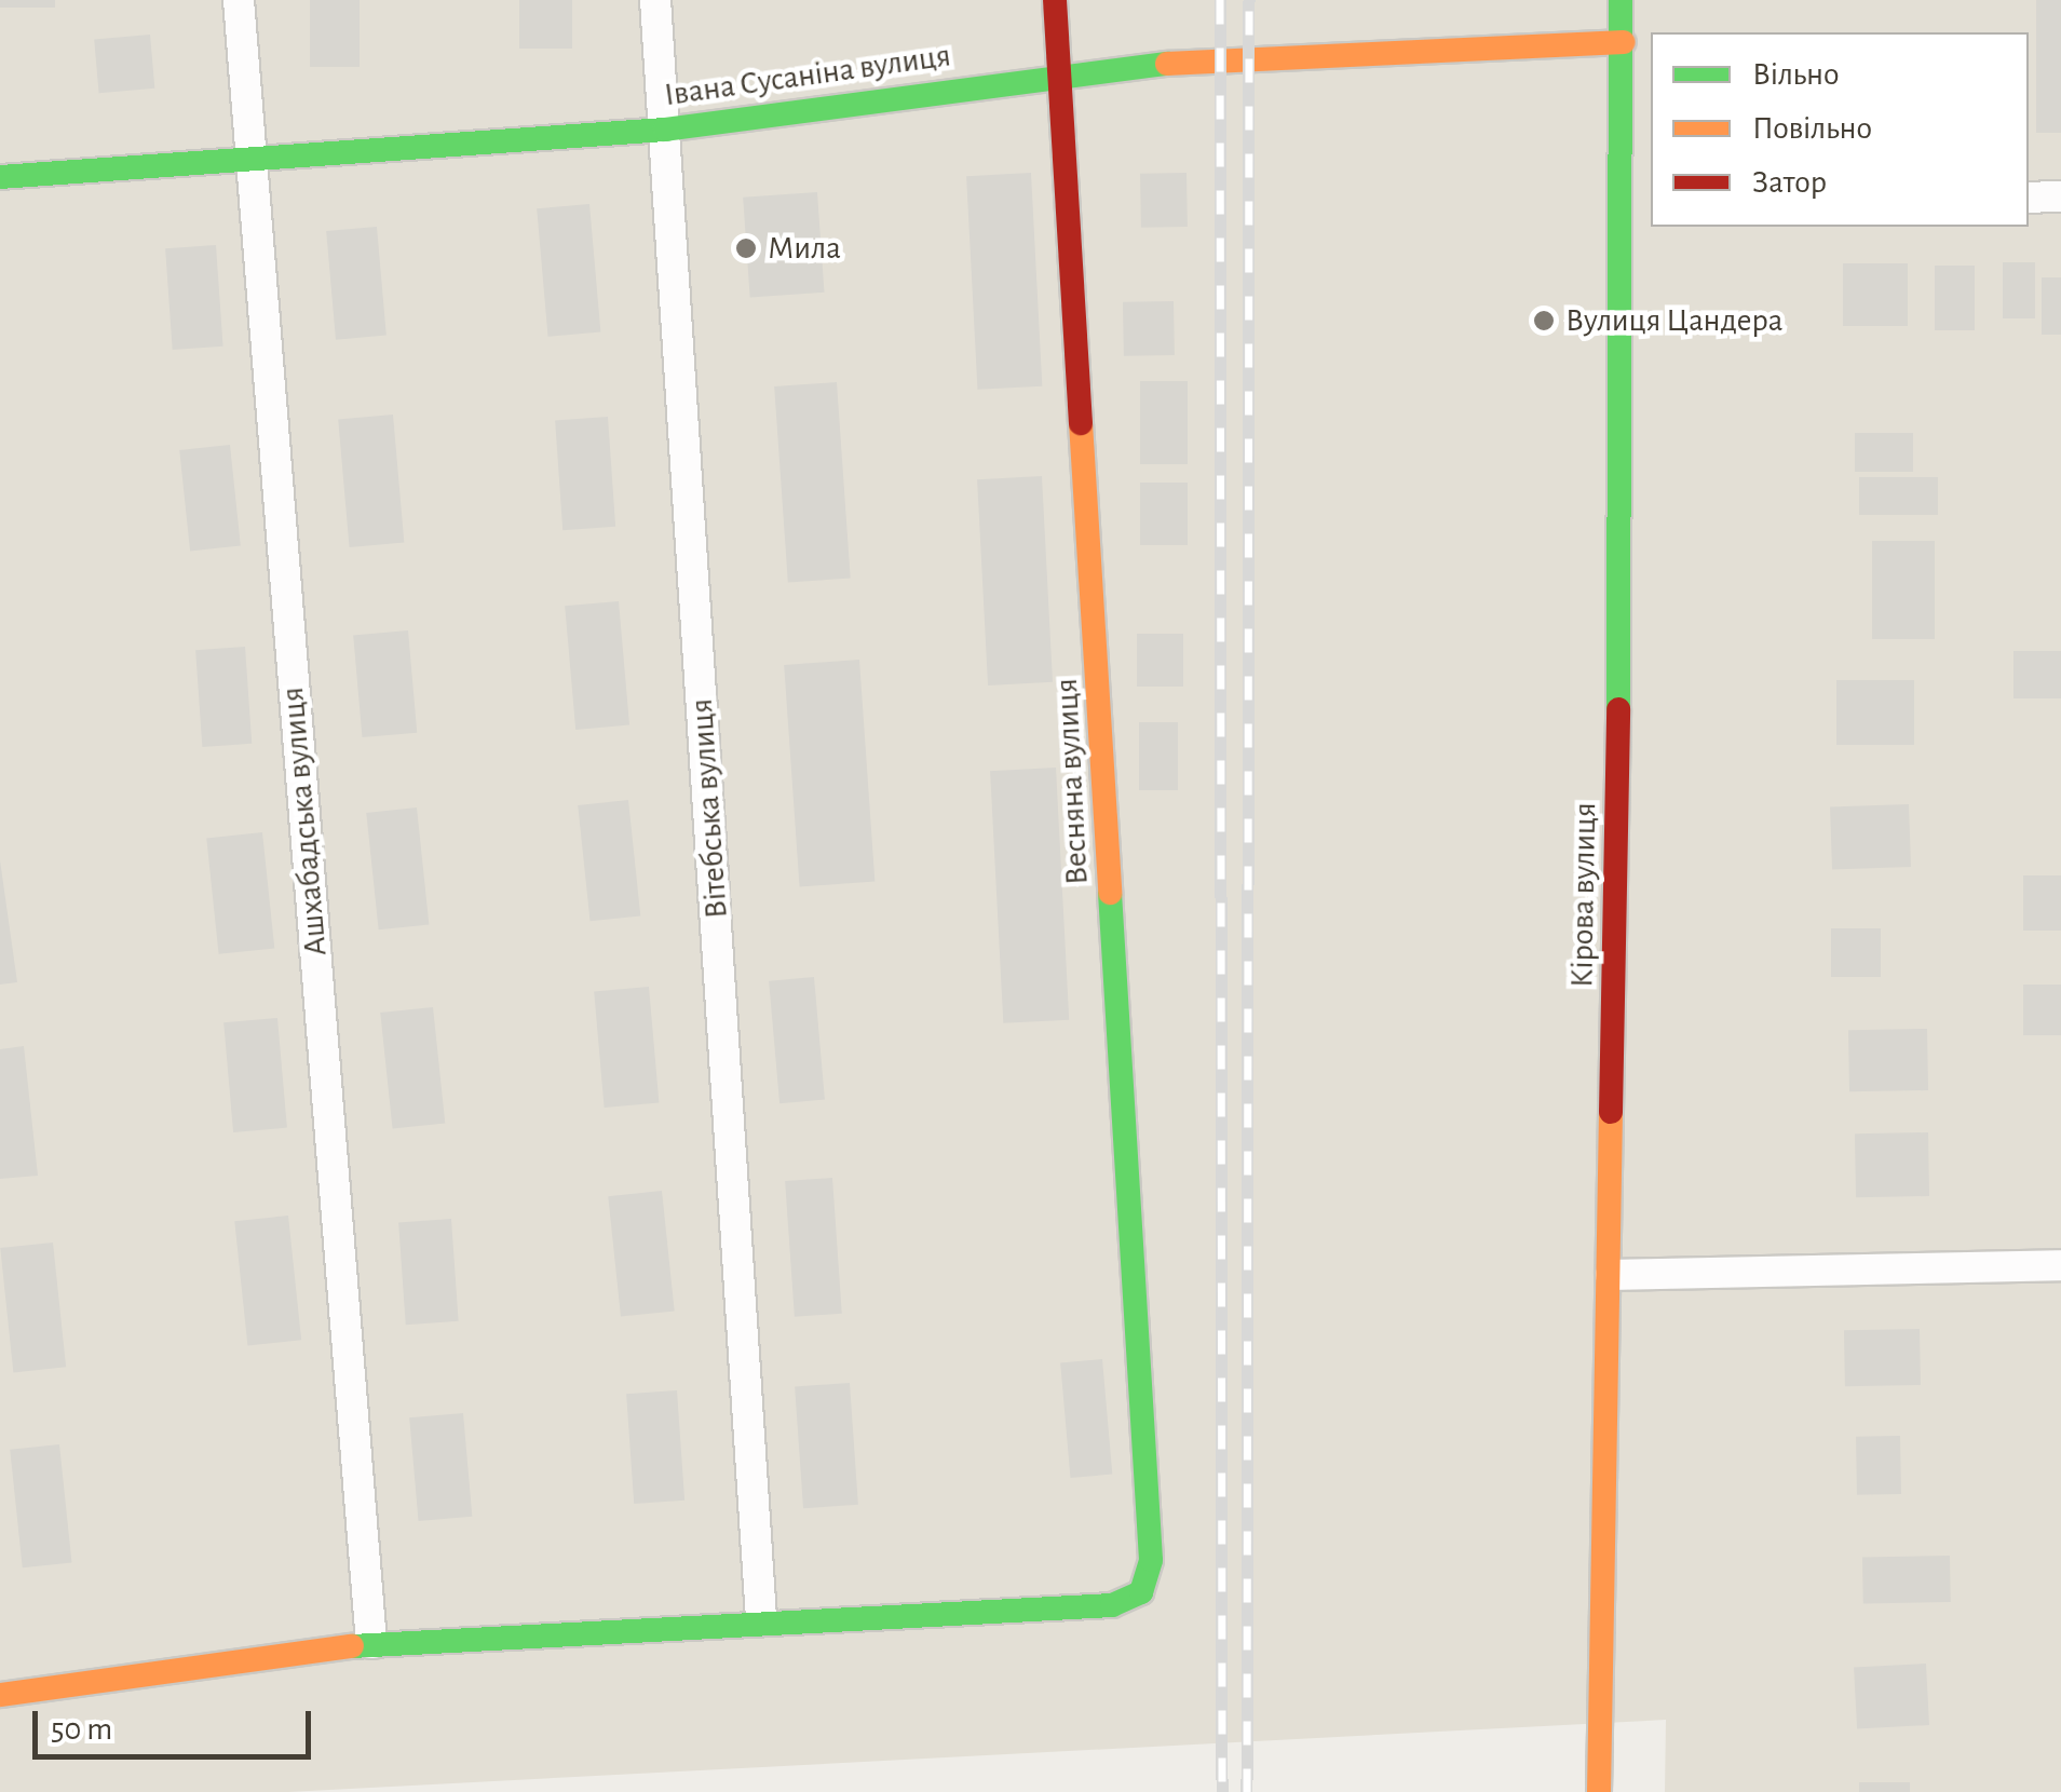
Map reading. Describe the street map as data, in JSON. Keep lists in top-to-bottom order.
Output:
{
  "streets": {
    "street": [
      "Івана Сусаніна вулиця",
      "Весняна вулиця",
      "Вітебська вулиця",
      "Ашхабадська вулиця",
      "Кірова вулиця"
    ]
  },
  "crossings": [
    ["Івана Сусаніна вулиця", "Весняна вулиця"],
    ["Івана Сусаніна вулиця", "Вітебська вулиця"],
    ["Івана Сусаніна вулиця", "Ашхабадська вулиця"],
    ["Івана Сусаніна вулиця", "Кірова вулиця"],
    ["Весняна вулиця", "Вітебська вулиця"]
  ],
  "places": ["Мила", "Вулиця Цандера"],
  "legend": ["Вільно", "Повільно", "Затор"],
  "scale_bar": "50 m"
}
